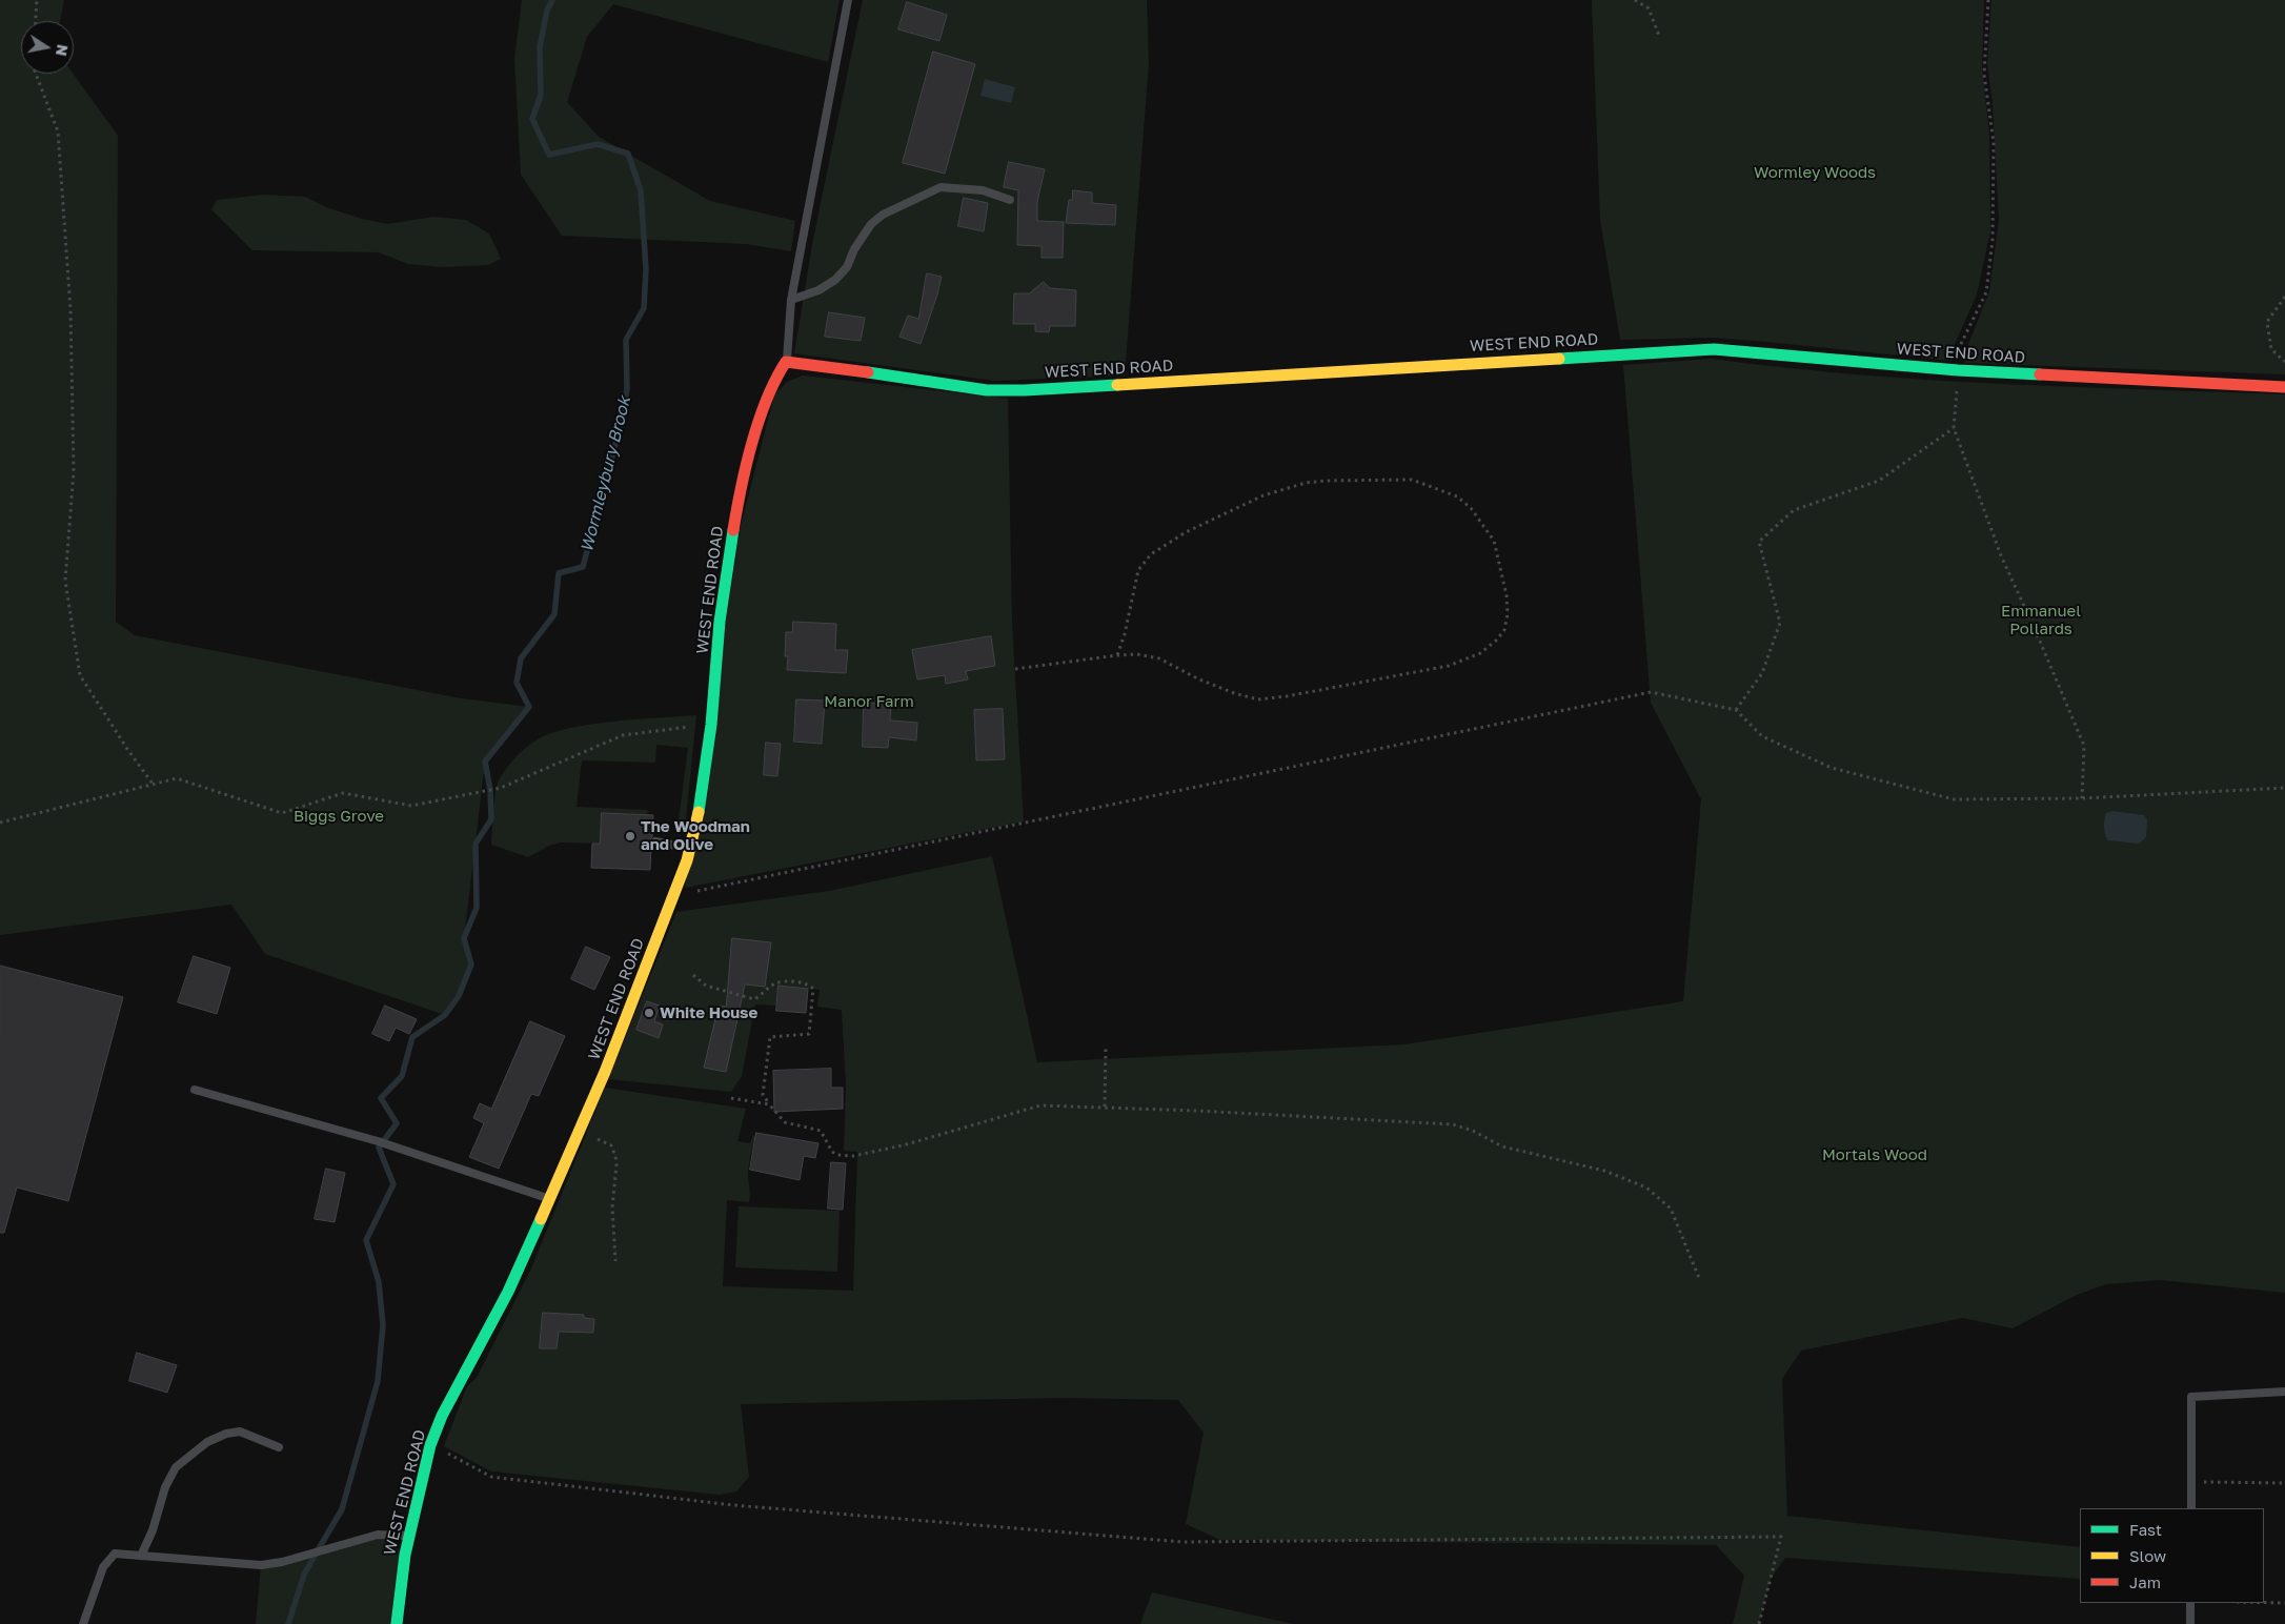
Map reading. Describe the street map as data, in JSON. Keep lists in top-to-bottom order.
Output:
{
  "streets": {
    "street": ["WEST END ROAD"]
  },
  "water": ["Wormleybury Brook"],
  "parks": [
    "Wormley Woods",
    "Emmanuel Pollards",
    "Manor Farm",
    "Biggs Grove",
    "Mortals Wood"
  ],
  "places": ["The Woodman and Olive", "White House"],
  "legend": ["Fast", "Slow", "Jam"],
  "north": "right"
}
